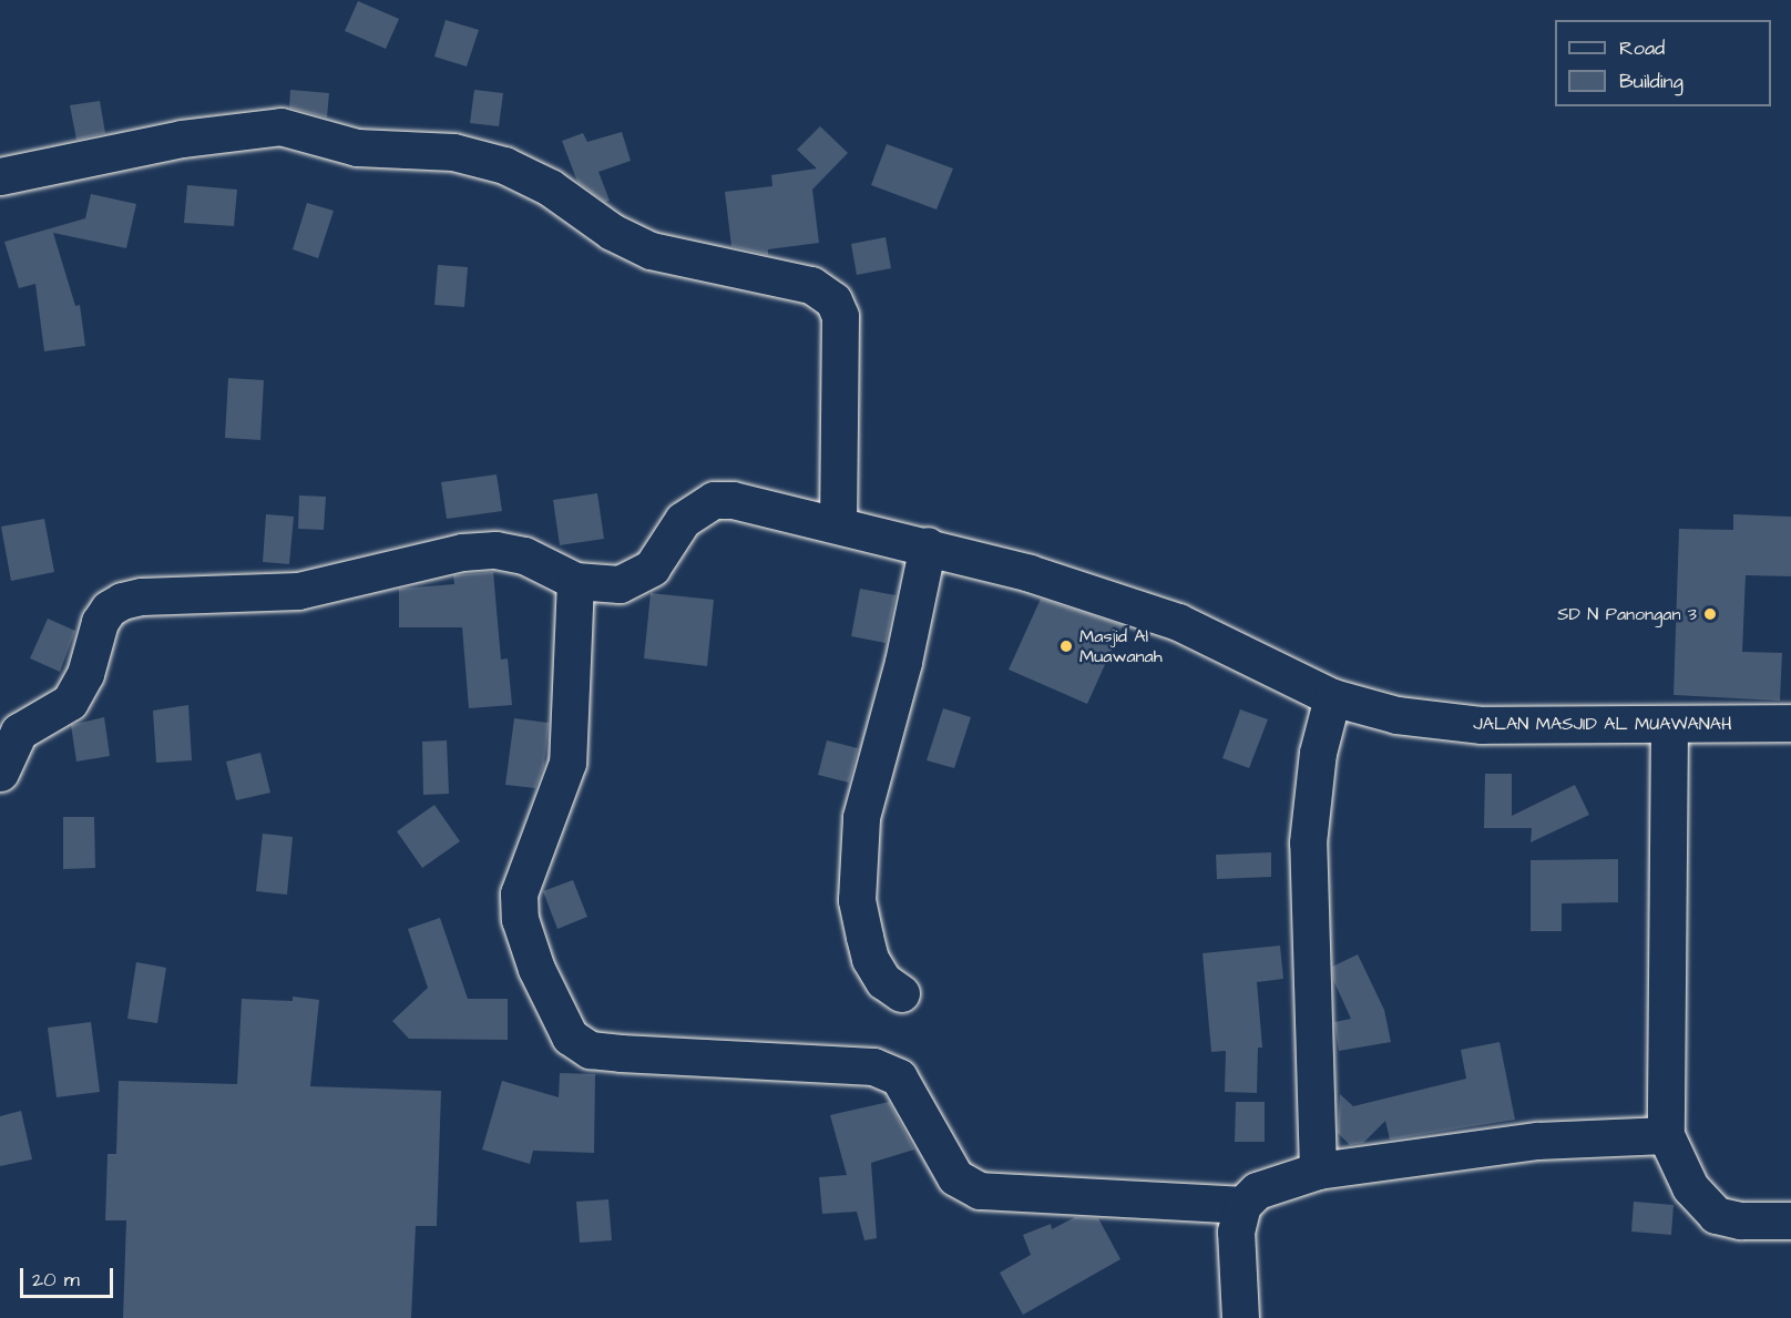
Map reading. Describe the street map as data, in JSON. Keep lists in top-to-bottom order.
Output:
{
  "streets": {
    "street": ["JALAN MASJID AL MUAWANAH"]
  },
  "places": ["SD N Panongan 3", "Masjid Al Muawanah"],
  "legend": ["Road", "Building"],
  "scale_bar": "20 m"
}
